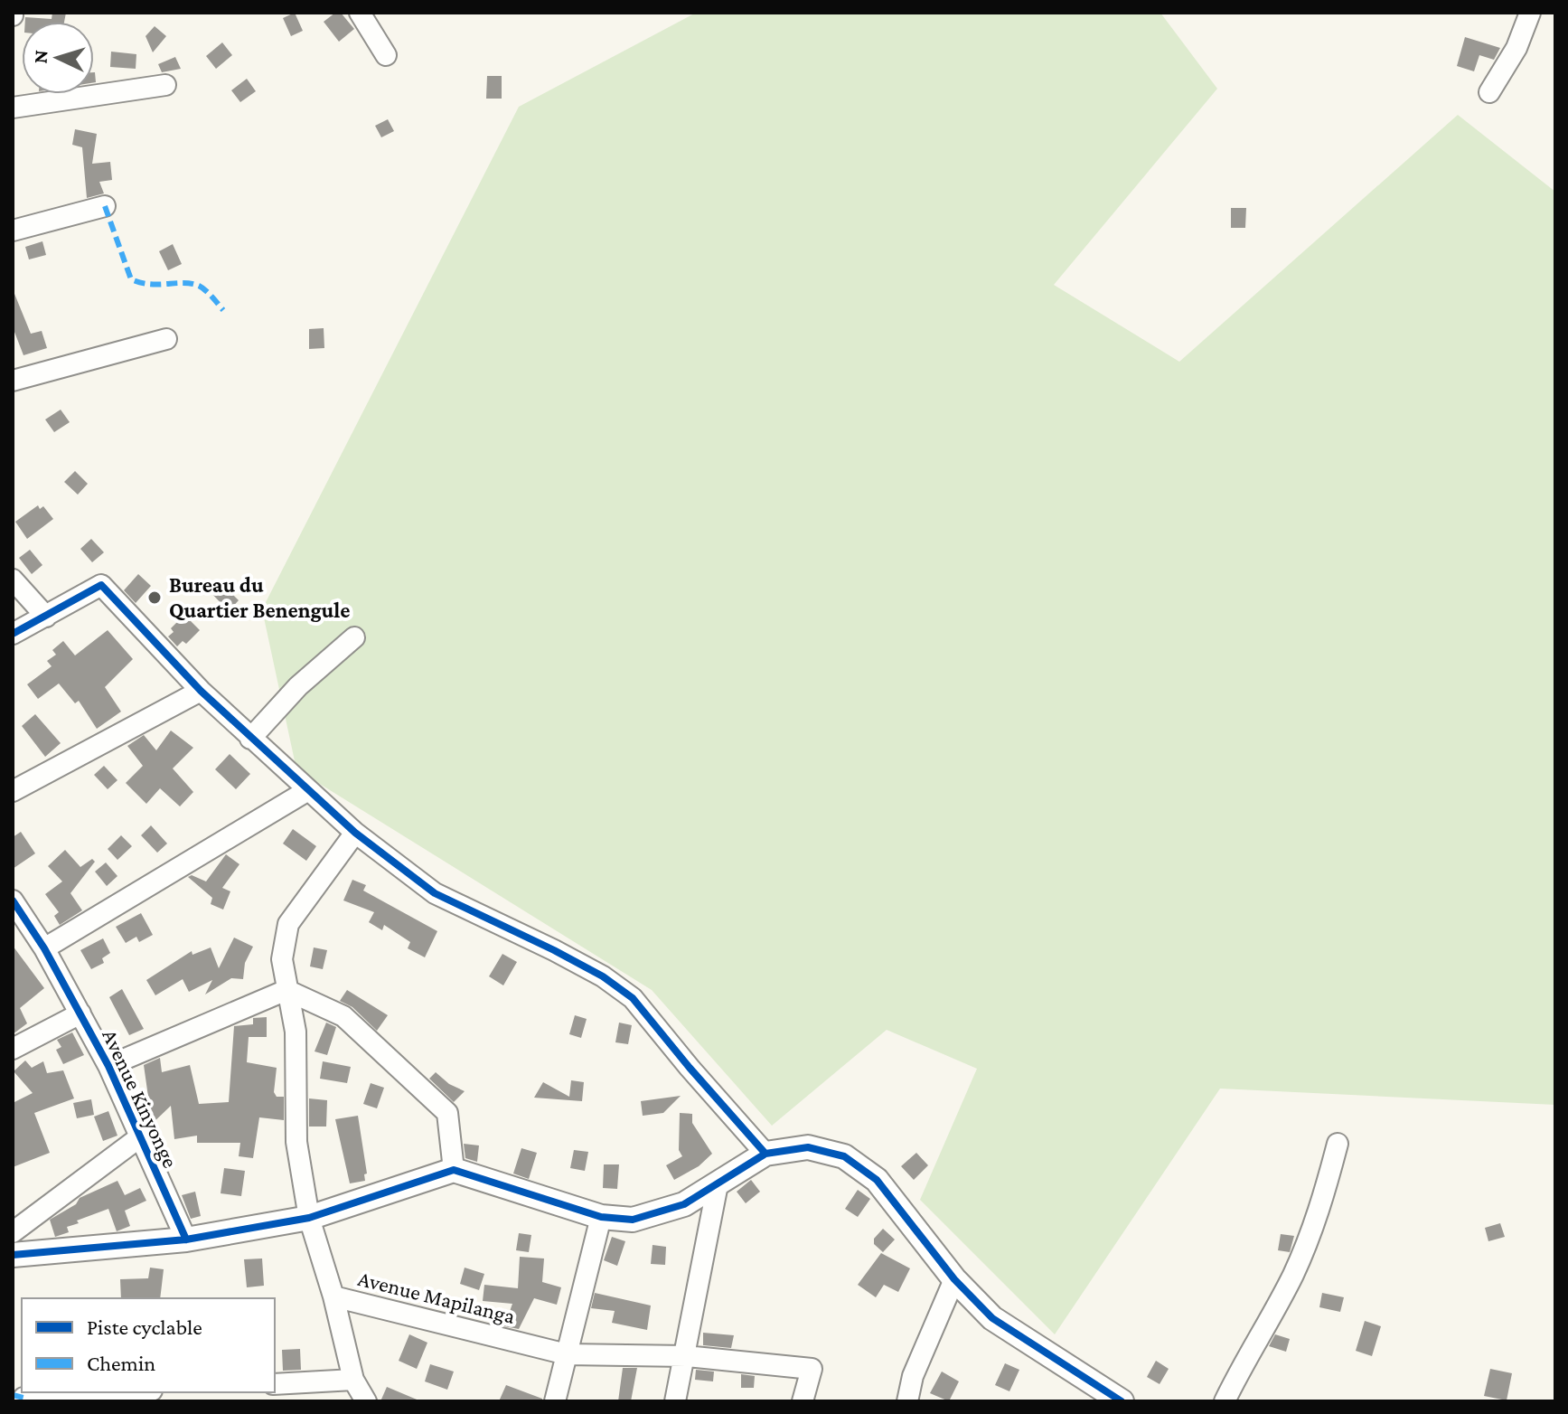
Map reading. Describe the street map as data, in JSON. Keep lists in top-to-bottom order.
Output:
{
  "streets": {
    "street": ["Avenue Kinyonge", "Avenue Mapilanga"]
  },
  "places": ["Bureau du Quartier Benengule"],
  "legend": ["Piste cyclable", "Chemin"],
  "north": "left"
}
